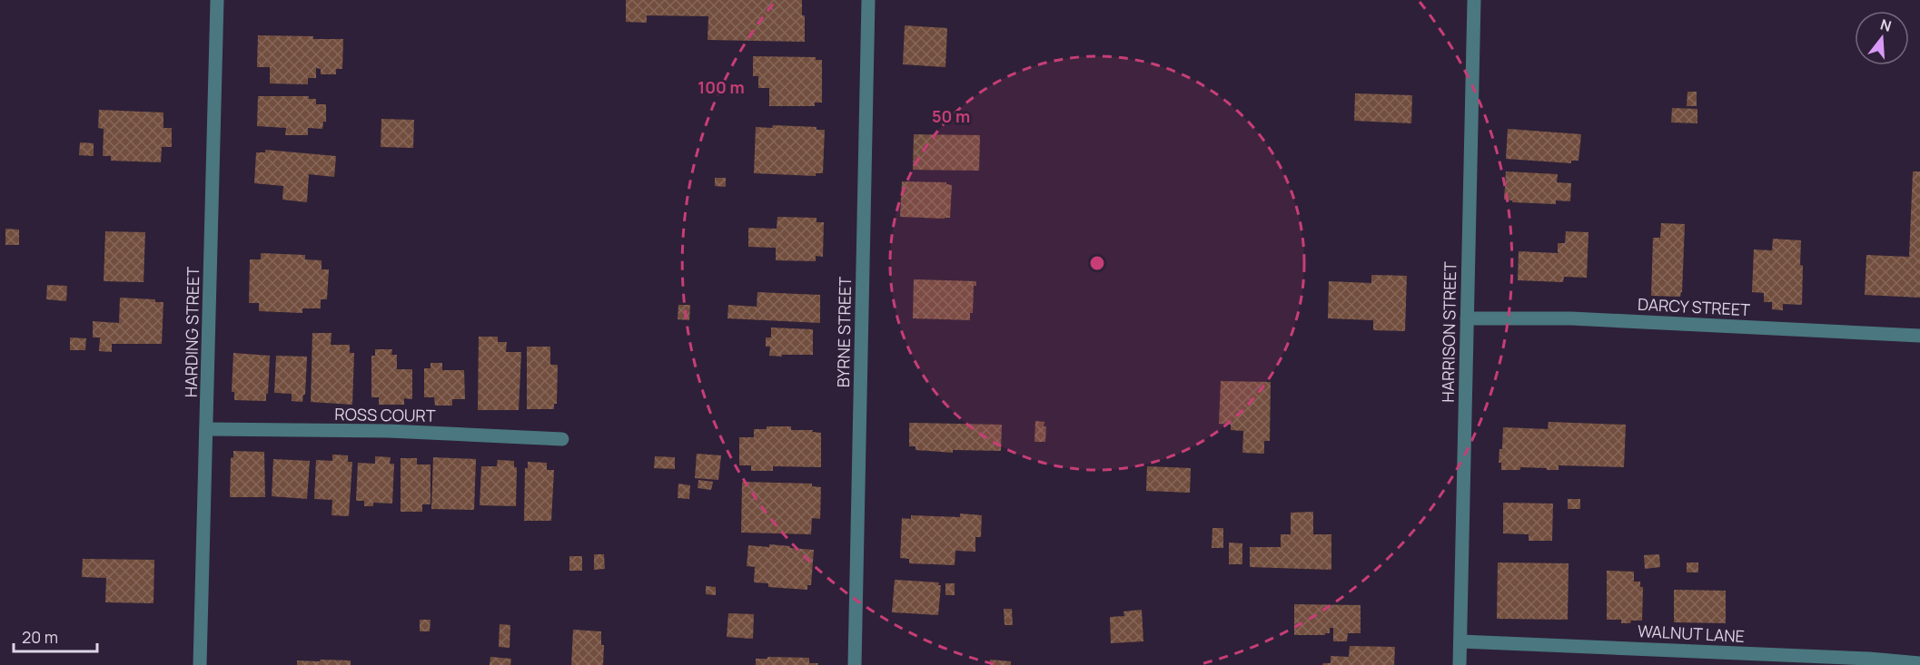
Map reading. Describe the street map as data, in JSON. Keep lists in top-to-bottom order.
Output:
{
  "streets": {
    "street": [
      "DARCY STREET",
      "HARDING STREET",
      "BYRNE STREET",
      "HARRISON STREET",
      "ROSS COURT",
      "WALNUT LANE"
    ]
  },
  "crossings": [
    ["DARCY STREET", "HARRISON STREET"],
    ["HARDING STREET", "ROSS COURT"],
    ["HARRISON STREET", "WALNUT LANE"]
  ],
  "scale_bar": "20 m",
  "north": "top",
  "rings": ["100 m", "50 m"]
}
